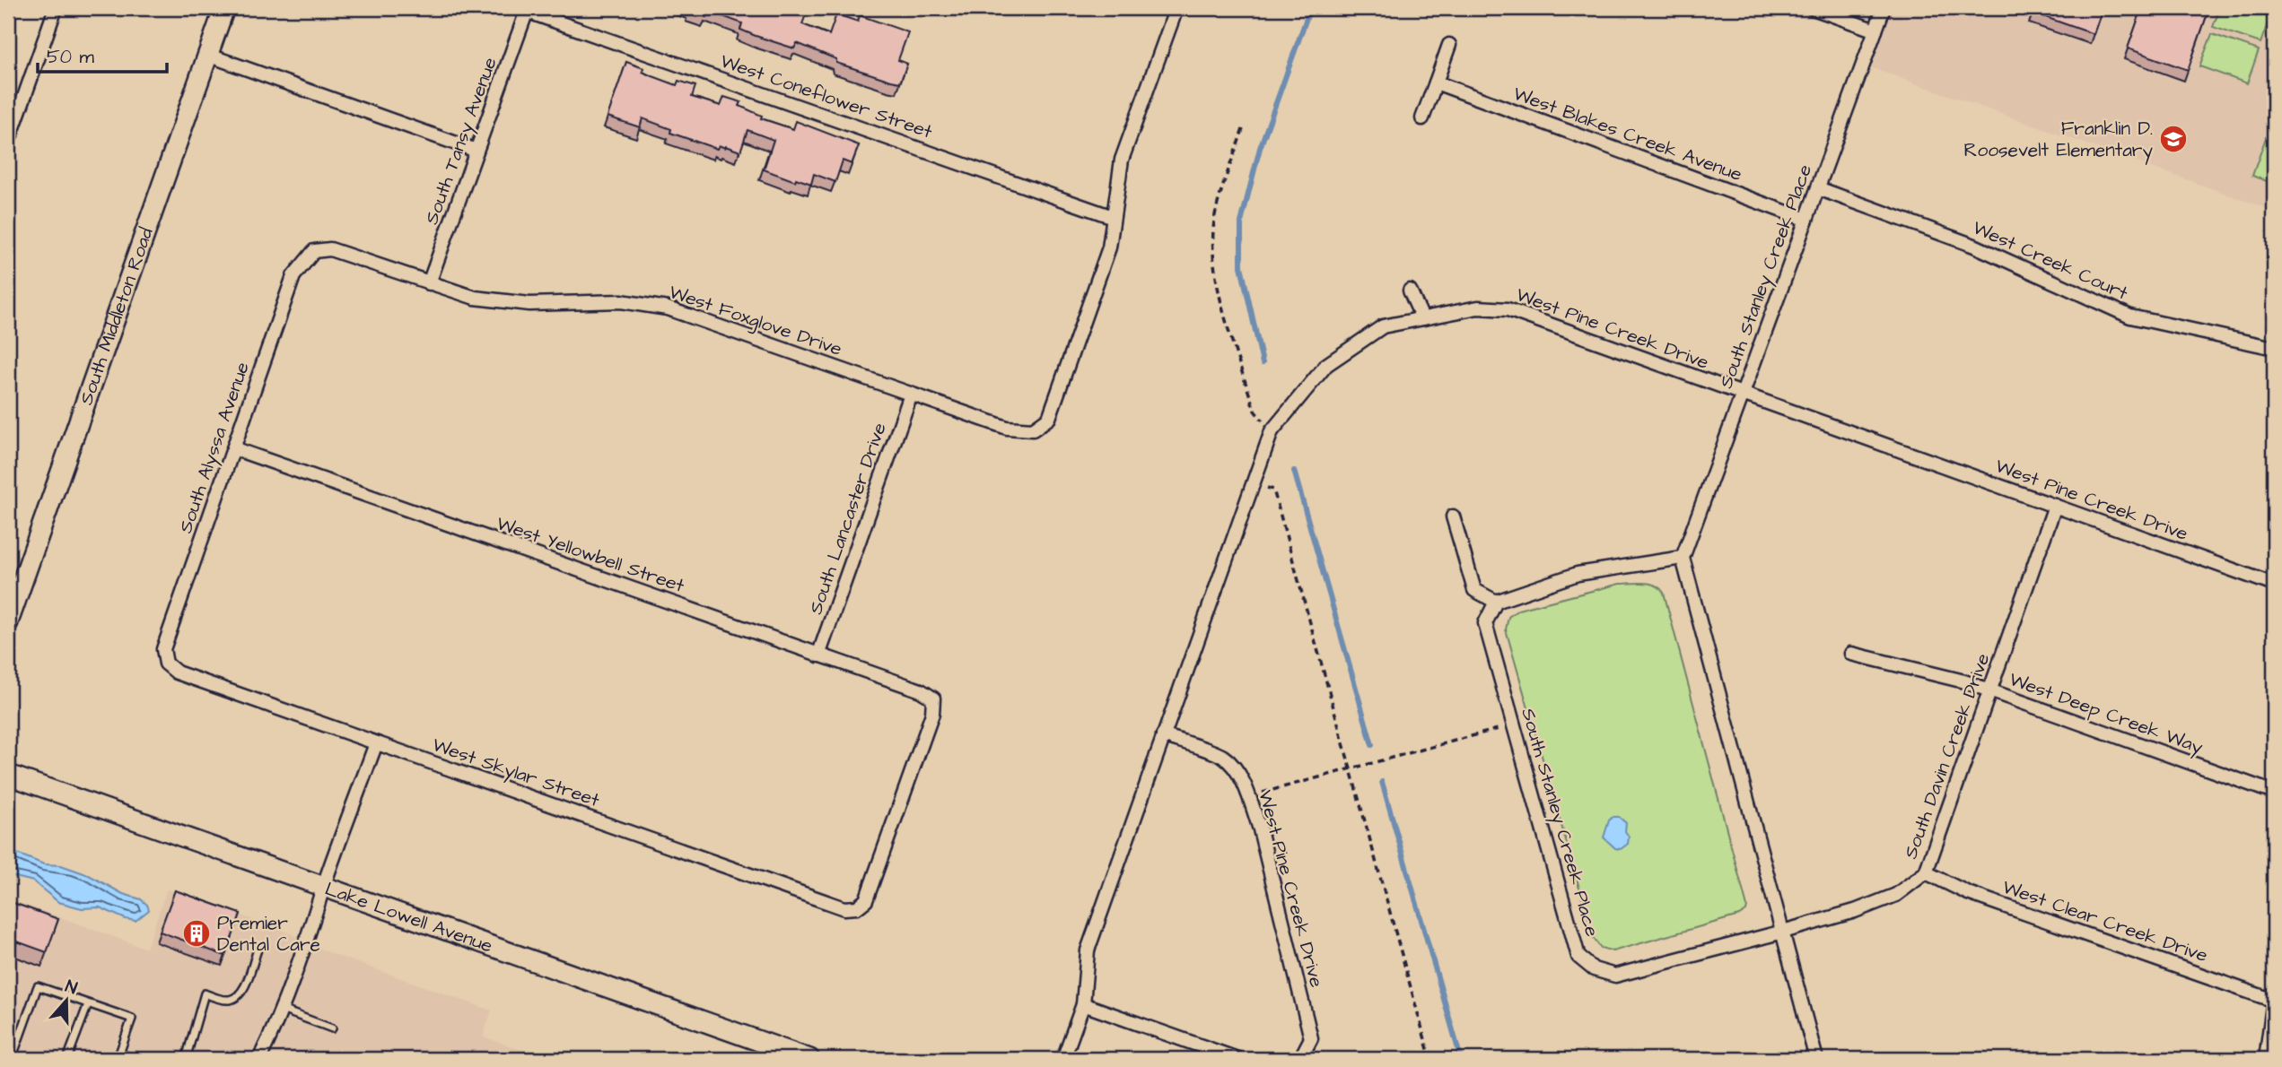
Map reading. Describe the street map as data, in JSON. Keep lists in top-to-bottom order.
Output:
{
  "streets": {
    "main road": ["South Middleton Road", "Lake Lowell Avenue"],
    "street": [
      "West Coneflower Street",
      "West Blakes Creek Avenue",
      "South Tansy Avenue",
      "West Creek Court",
      "South Stanley Creek Place",
      "West Foxglove Drive",
      "West Pine Creek Drive",
      "South Alyssa Avenue",
      "South Lancaster Drive",
      "West Yellowbell Street",
      "West Deep Creek Way",
      "South Davin Creek Drive",
      "West Skylar Street",
      "West Clear Creek Drive"
    ]
  },
  "crossings": [
    ["West Coneflower Street", "South Tansy Avenue"],
    ["West Coneflower Street", "West Foxglove Drive"],
    ["West Blakes Creek Avenue", "South Stanley Creek Place"],
    ["South Tansy Avenue", "West Foxglove Drive"],
    ["West Creek Court", "South Stanley Creek Place"],
    ["South Stanley Creek Place", "West Pine Creek Drive"],
    ["South Stanley Creek Place", "South Davin Creek Drive"],
    ["West Foxglove Drive", "South Alyssa Avenue"],
    ["West Foxglove Drive", "South Lancaster Drive"],
    ["West Pine Creek Drive", "South Davin Creek Drive"],
    ["South Alyssa Avenue", "West Yellowbell Street"],
    ["South Alyssa Avenue", "West Skylar Street"],
    ["South Lancaster Drive", "West Yellowbell Street"],
    ["West Yellowbell Street", "West Skylar Street"],
    ["West Deep Creek Way", "South Davin Creek Drive"],
    ["South Davin Creek Drive", "West Clear Creek Drive"]
  ],
  "places": {
    "school or university": ["Franklin D. Roosevelt Elementary"],
    "building": ["Premier Dental Care"]
  },
  "scale_bar": "50 m",
  "north": "top"
}
